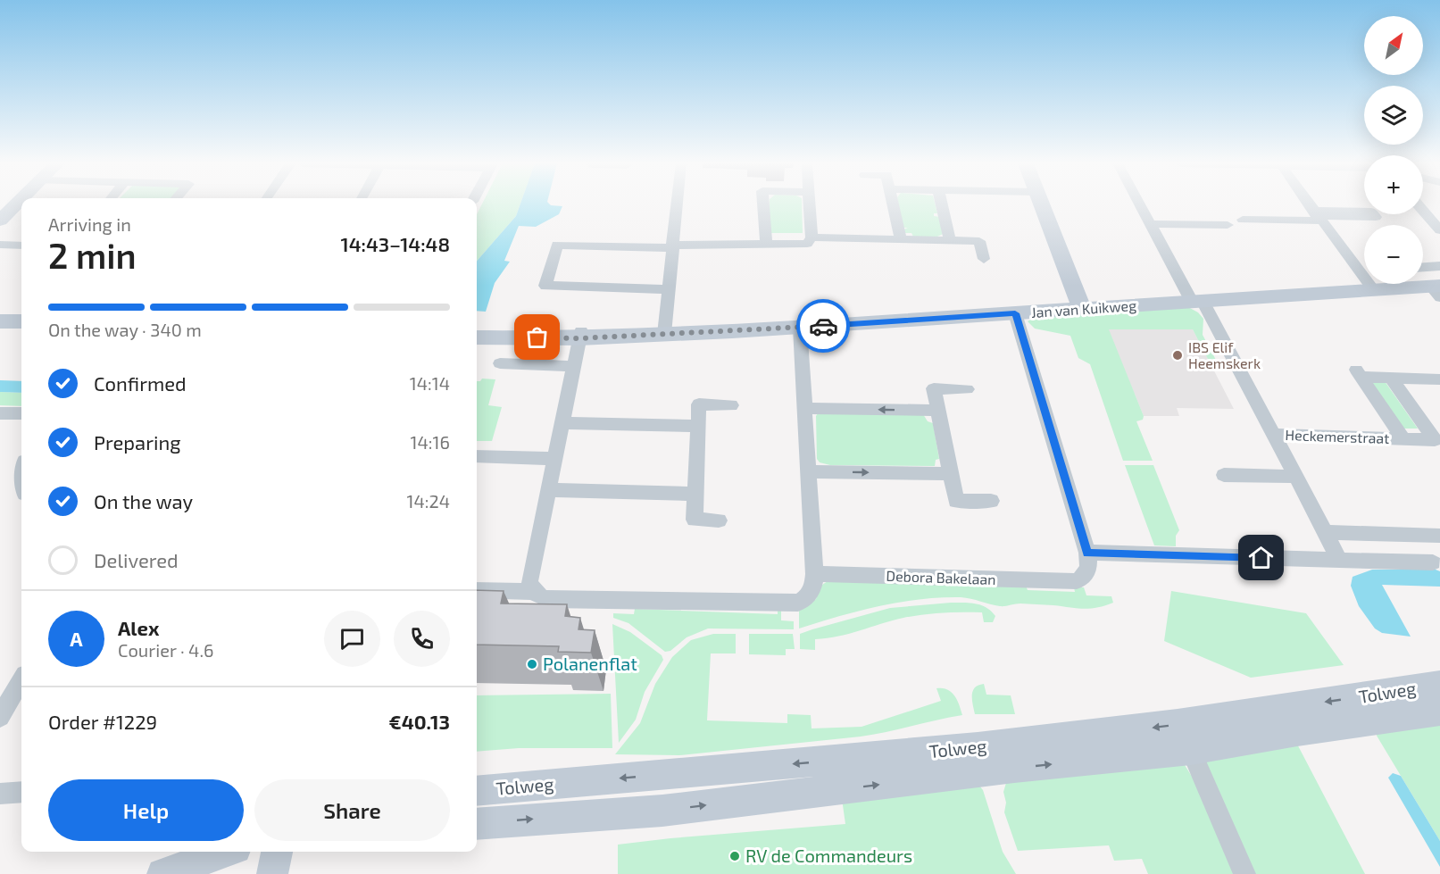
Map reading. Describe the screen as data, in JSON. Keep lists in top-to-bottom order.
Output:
{
  "streets": {
    "street": [
      "Jan van Kuikweg",
      "Heckemerstraat",
      "Debora Bakelaan",
      "Tolweg"
    ]
  },
  "places": ["IBS Elif Heemskerk", "Polanenflat", "RV de Commandeurs"],
  "north": "top right",
  "page": {
    "map_buttons": ["+", "−"],
    "heading": ["2 min", "Arriving in", "14:43–14:48"],
    "panel": [
      "Alex",
      "Courier · 4.6",
      "Order #1229",
      "€40.13"
    ],
    "bar": "On the way · 340 m",
    "list": [
      ["Confirmed", "14:14"],
      ["Preparing", "14:16"],
      ["On the way", "14:24"],
      "Delivered"
    ],
    "round": "A",
    "buttons": ["Help", "Share"]
  }
}
